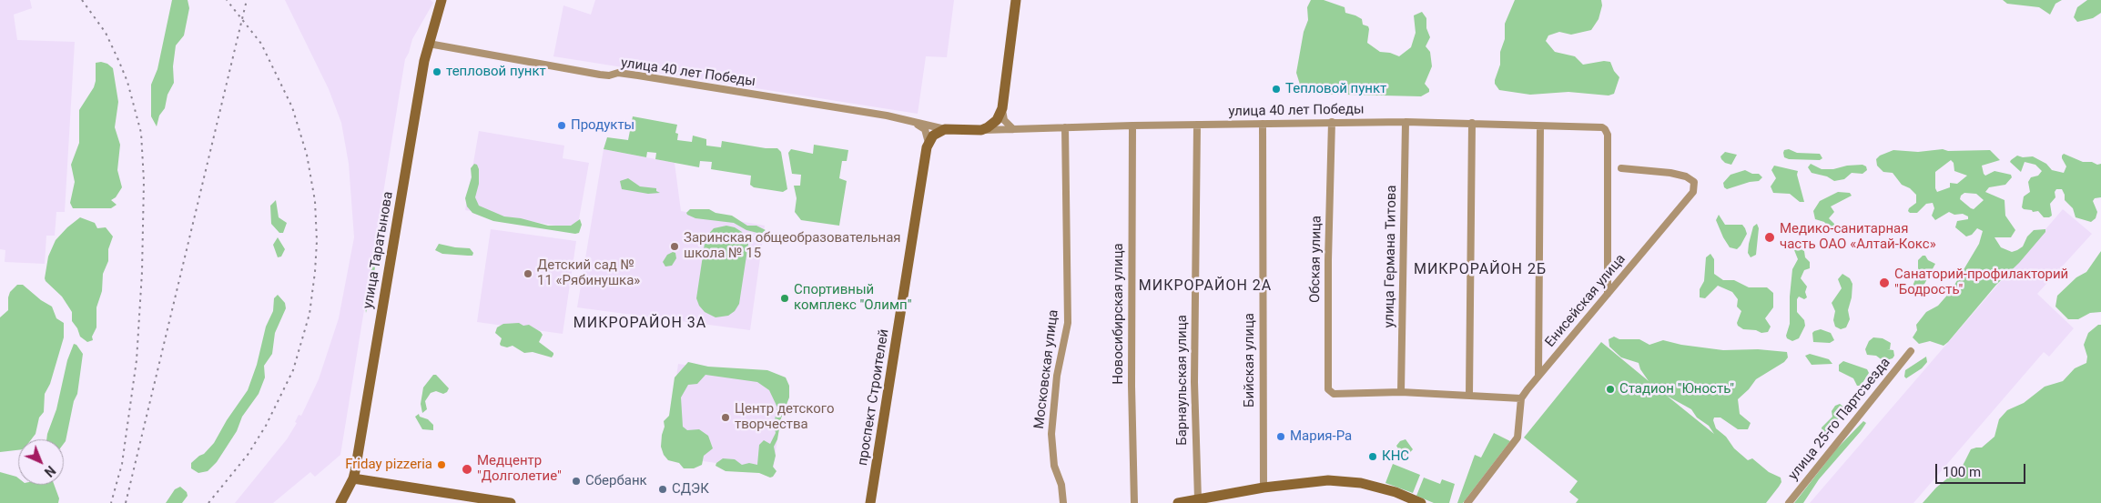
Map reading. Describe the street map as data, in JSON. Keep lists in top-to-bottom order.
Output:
{
  "streets": {
    "street": [
      "улица 40 лет Победы",
      "улица Таратынова",
      "улица Германа Титова",
      "Обская улица",
      "Енисейская улица",
      "Новосибирская улица",
      "Бийская улица",
      "Московская улица",
      "Барнаульская улица",
      "проспект Строителей",
      "улица 25-го Партсъезда"
    ]
  },
  "crossings": [
    ["улица 40 лет Победы", "улица Таратынова"],
    ["улица 40 лет Победы", "улица Германа Титова"],
    ["улица 40 лет Победы", "Обская улица"],
    ["улица 40 лет Победы", "Енисейская улица"],
    ["улица 40 лет Победы", "Новосибирская улица"],
    ["улица 40 лет Победы", "Бийская улица"],
    ["улица 40 лет Победы", "Московская улица"],
    ["улица 40 лет Победы", "Барнаульская улица"],
    ["улица Германа Титова", "Обская улица"]
  ],
  "districts": ["МИКРОРАЙОН 2Б", "МИКРОРАЙОН 2А", "МИКРОРАЙОН 3А"],
  "places": [
    "тепловой пункт",
    "Тепловой пункт",
    "Продукты",
    "Медико-санитарная часть ОАО «Алтай-Кокс»",
    "Заринская общеобразовательная школа № 15",
    "Детский сад № 11 «Рябинушка»",
    "Санаторий-профилакторий \"Бодрость\"",
    "Спортивный комплекс \"Олимп\"",
    "Стадион \"Юность\"",
    "Центр детского творчества",
    "Мария-Ра",
    "КНС",
    "Friday pizzeria",
    "Медцентр \"Долголетие\"",
    "Сбербанк",
    "СДЭК"
  ],
  "scale_bar": "100 m",
  "north": "bottom right"
}
